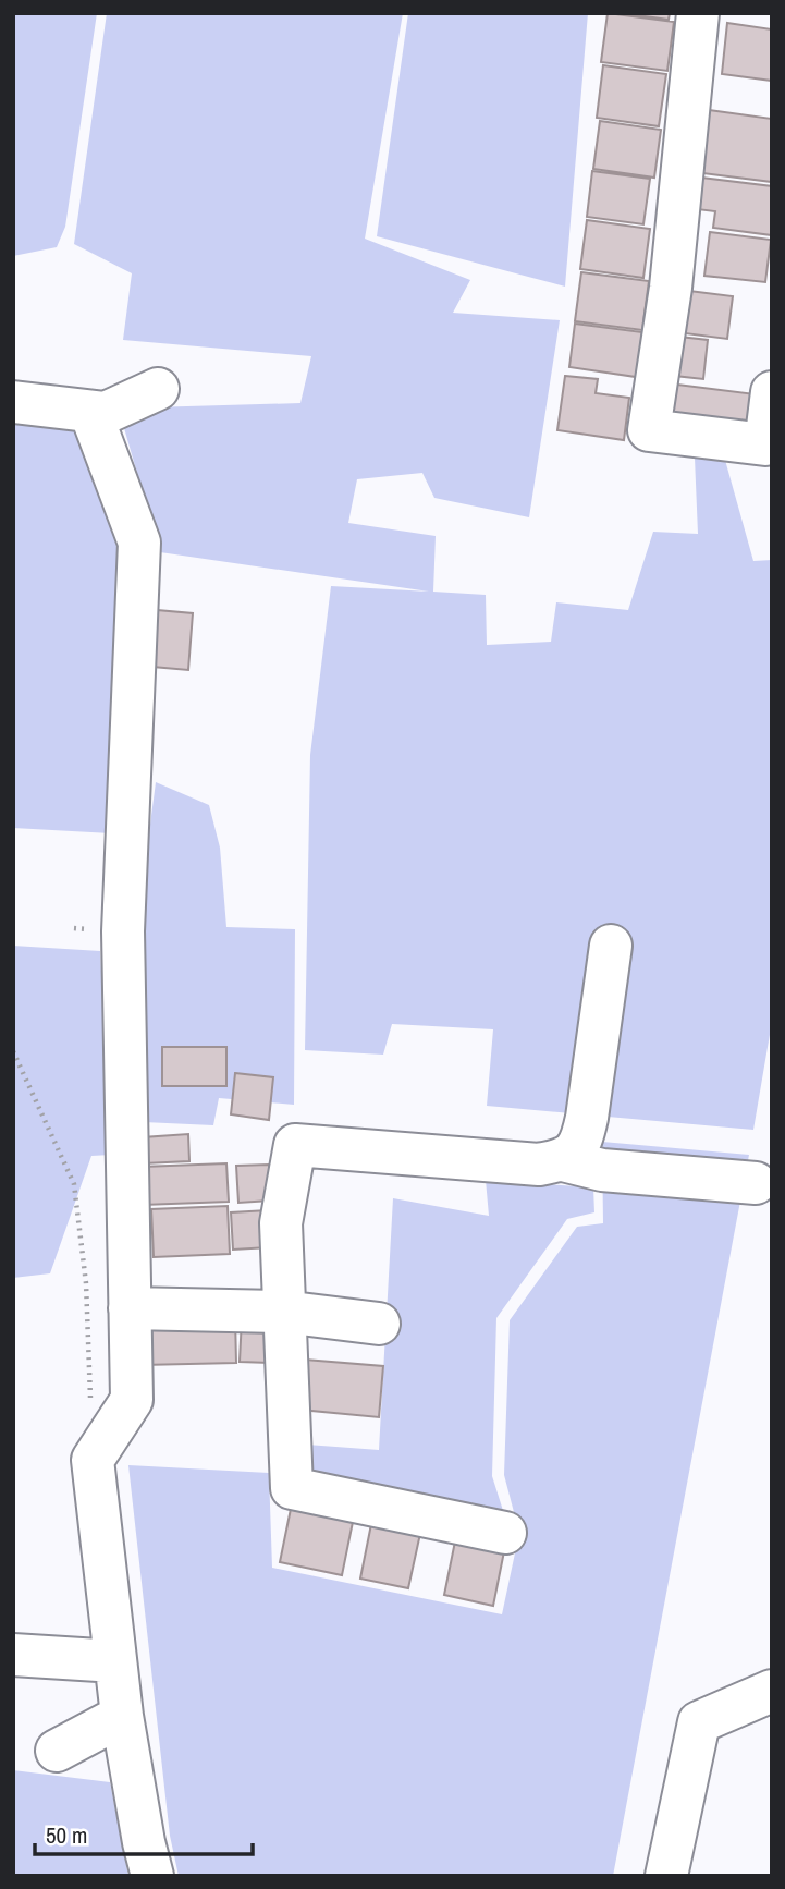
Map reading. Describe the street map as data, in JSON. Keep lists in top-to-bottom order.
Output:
{
  "scale_bar": "50 m"
}
